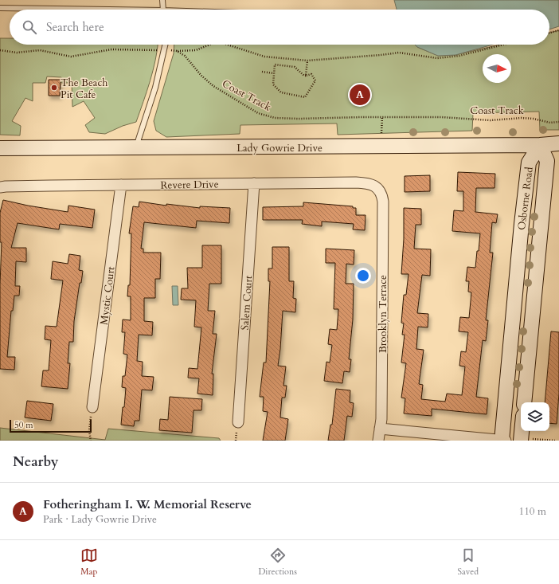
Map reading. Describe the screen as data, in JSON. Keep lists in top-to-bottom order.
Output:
{
  "streets": {
    "street": [
      "Lady Gowrie Drive",
      "Revere Drive",
      "Osborne Road",
      "Mystic Court",
      "Salem Court",
      "Brooklyn Terrace"
    ],
    "path": ["Coast Track"]
  },
  "crossings": [
    ["Lady Gowrie Drive", "Osborne Road"],
    ["Revere Drive", "Mystic Court"],
    ["Revere Drive", "Salem Court"],
    ["Revere Drive", "Brooklyn Terrace"]
  ],
  "places": ["The Beach Pit Cafe"],
  "scale_bar": "50 m",
  "north": "right",
  "page": {
    "search": "Search here",
    "pins": "A",
    "scale": "50 m",
    "heading": "Nearby",
    "list": [
      {
        "mark": "A",
        "name": "Fotheringham I. W. Memorial Reserve",
        "note": "Park · Lady Gowrie Drive",
        "value": "110 m"
      }
    ],
    "nav": ["Map", "Directions", "Saved"]
  }
}
